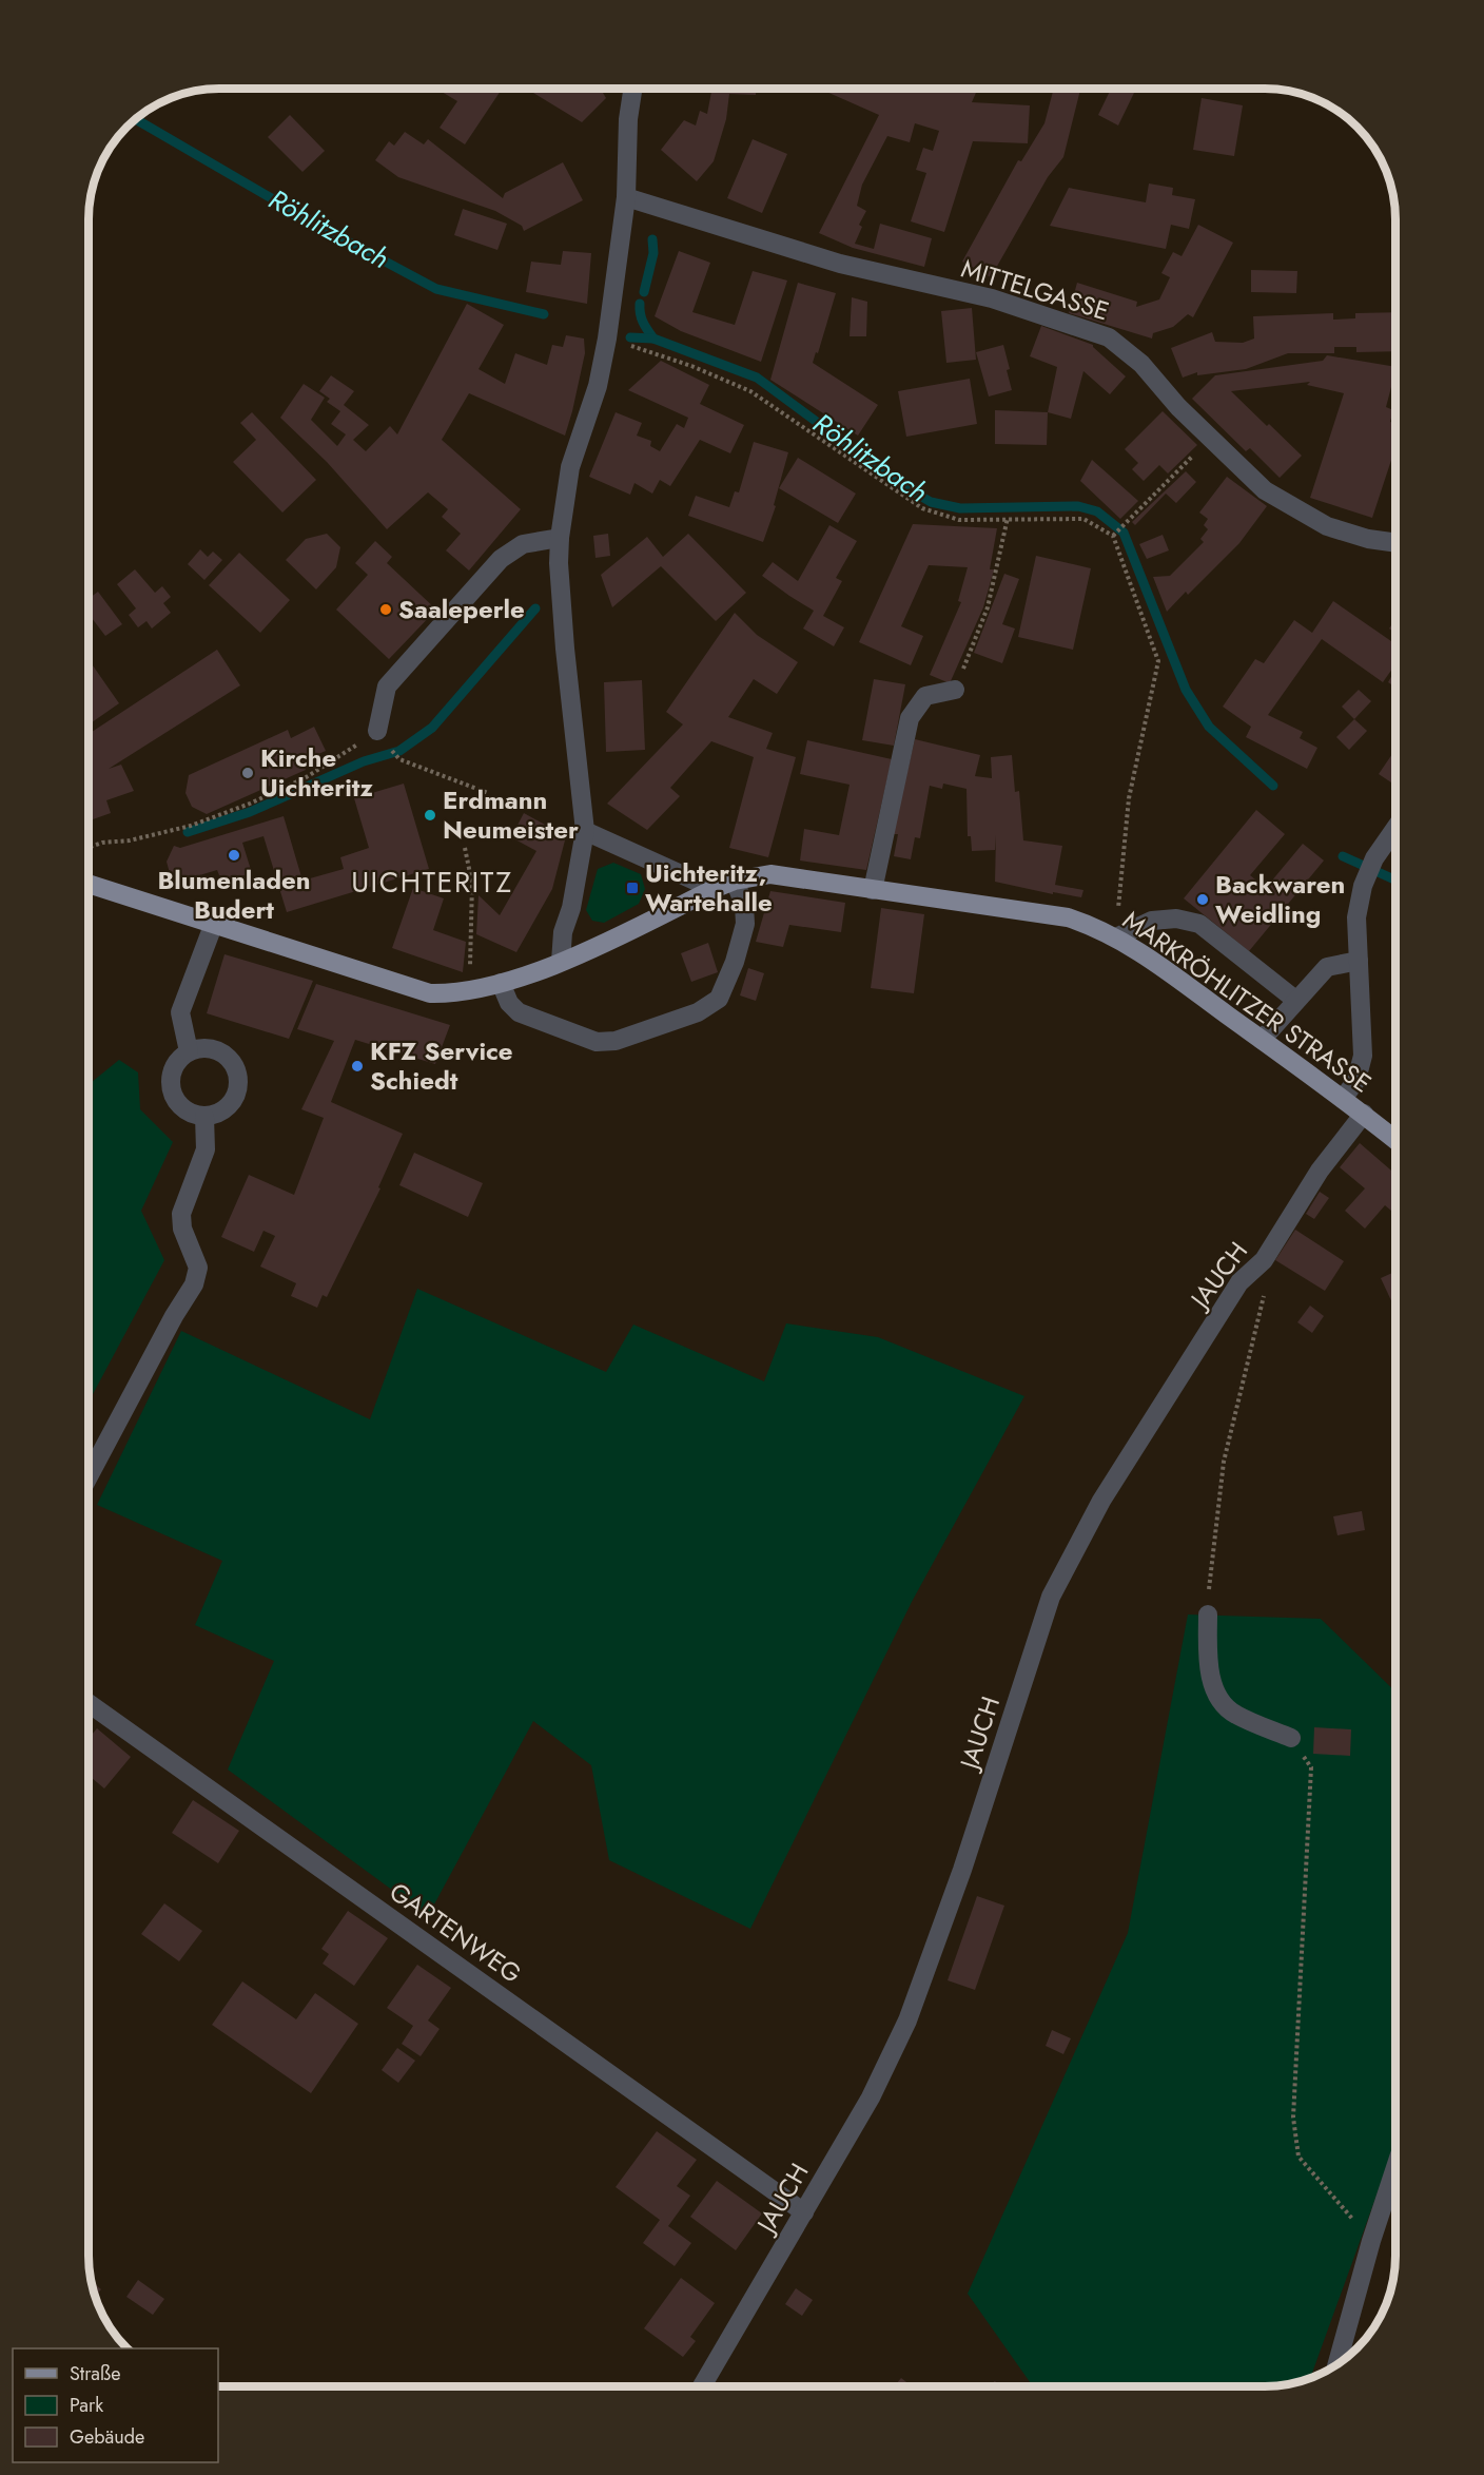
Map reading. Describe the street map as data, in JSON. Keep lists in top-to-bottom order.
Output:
{
  "streets": {
    "main road": ["MARKRÖHLITZER STRASSE"],
    "street": ["MITTELGASSE", "JAUCH", "GARTENWEG"]
  },
  "crossings": [
    ["MARKRÖHLITZER STRASSE", "JAUCH"],
    ["JAUCH", "GARTENWEG"]
  ],
  "districts": ["UICHTERITZ"],
  "water": ["Röhlitzbach"],
  "places": {
    "other": [
      "Saaleperle",
      "Kirche Uichteritz",
      "Erdmann Neumeister",
      "Blumenladen Budert",
      "Backwaren Weidling",
      "KFZ Service Schiedt"
    ],
    "transit": ["Uichteritz, Wartehalle"]
  },
  "legend": ["Straße", "Park", "Gebäude"]
}
